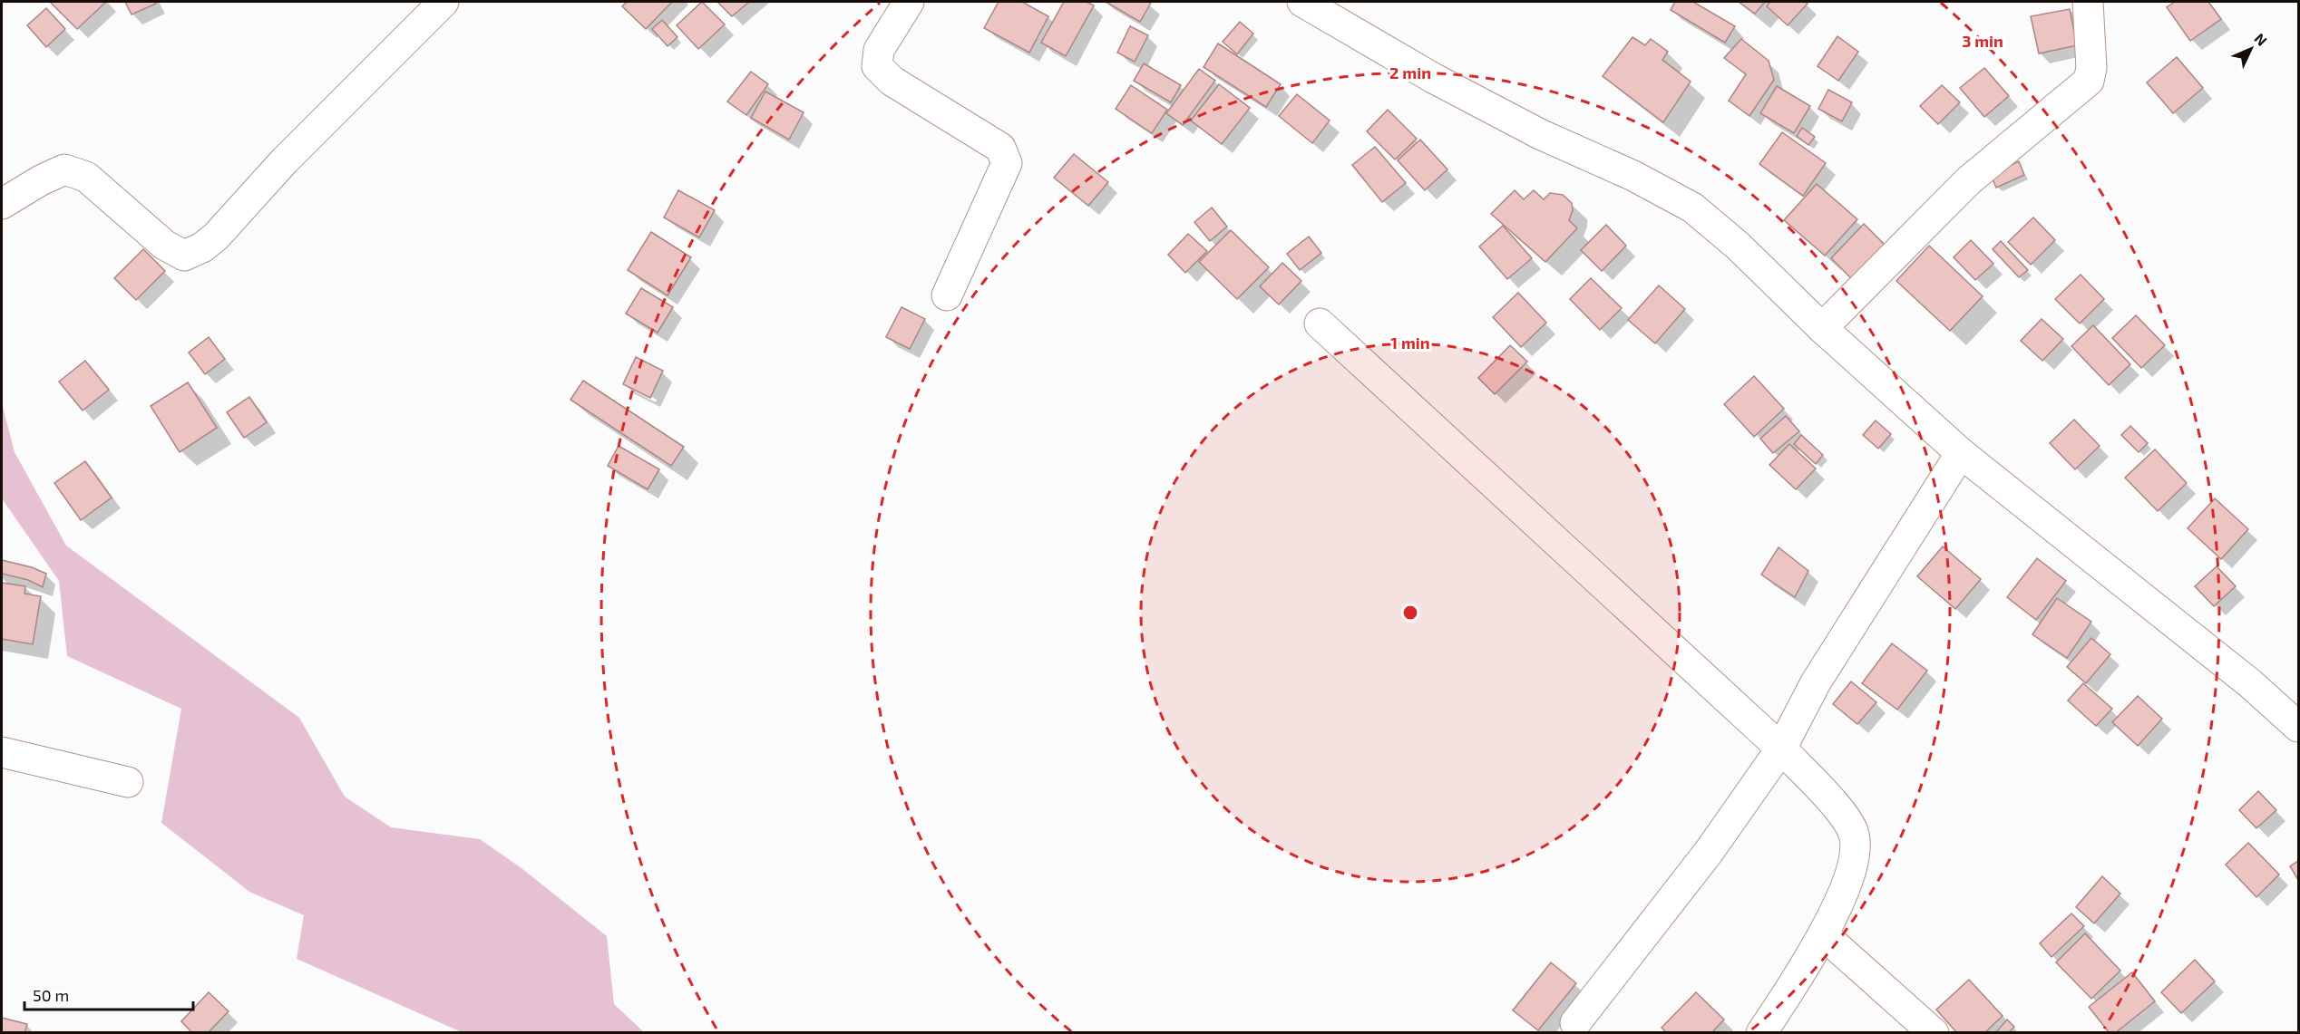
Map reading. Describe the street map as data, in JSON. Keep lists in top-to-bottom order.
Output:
{
  "scale_bar": "50 m",
  "north": "top right",
  "rings": ["3 min", "2 min", "1 min"]
}
